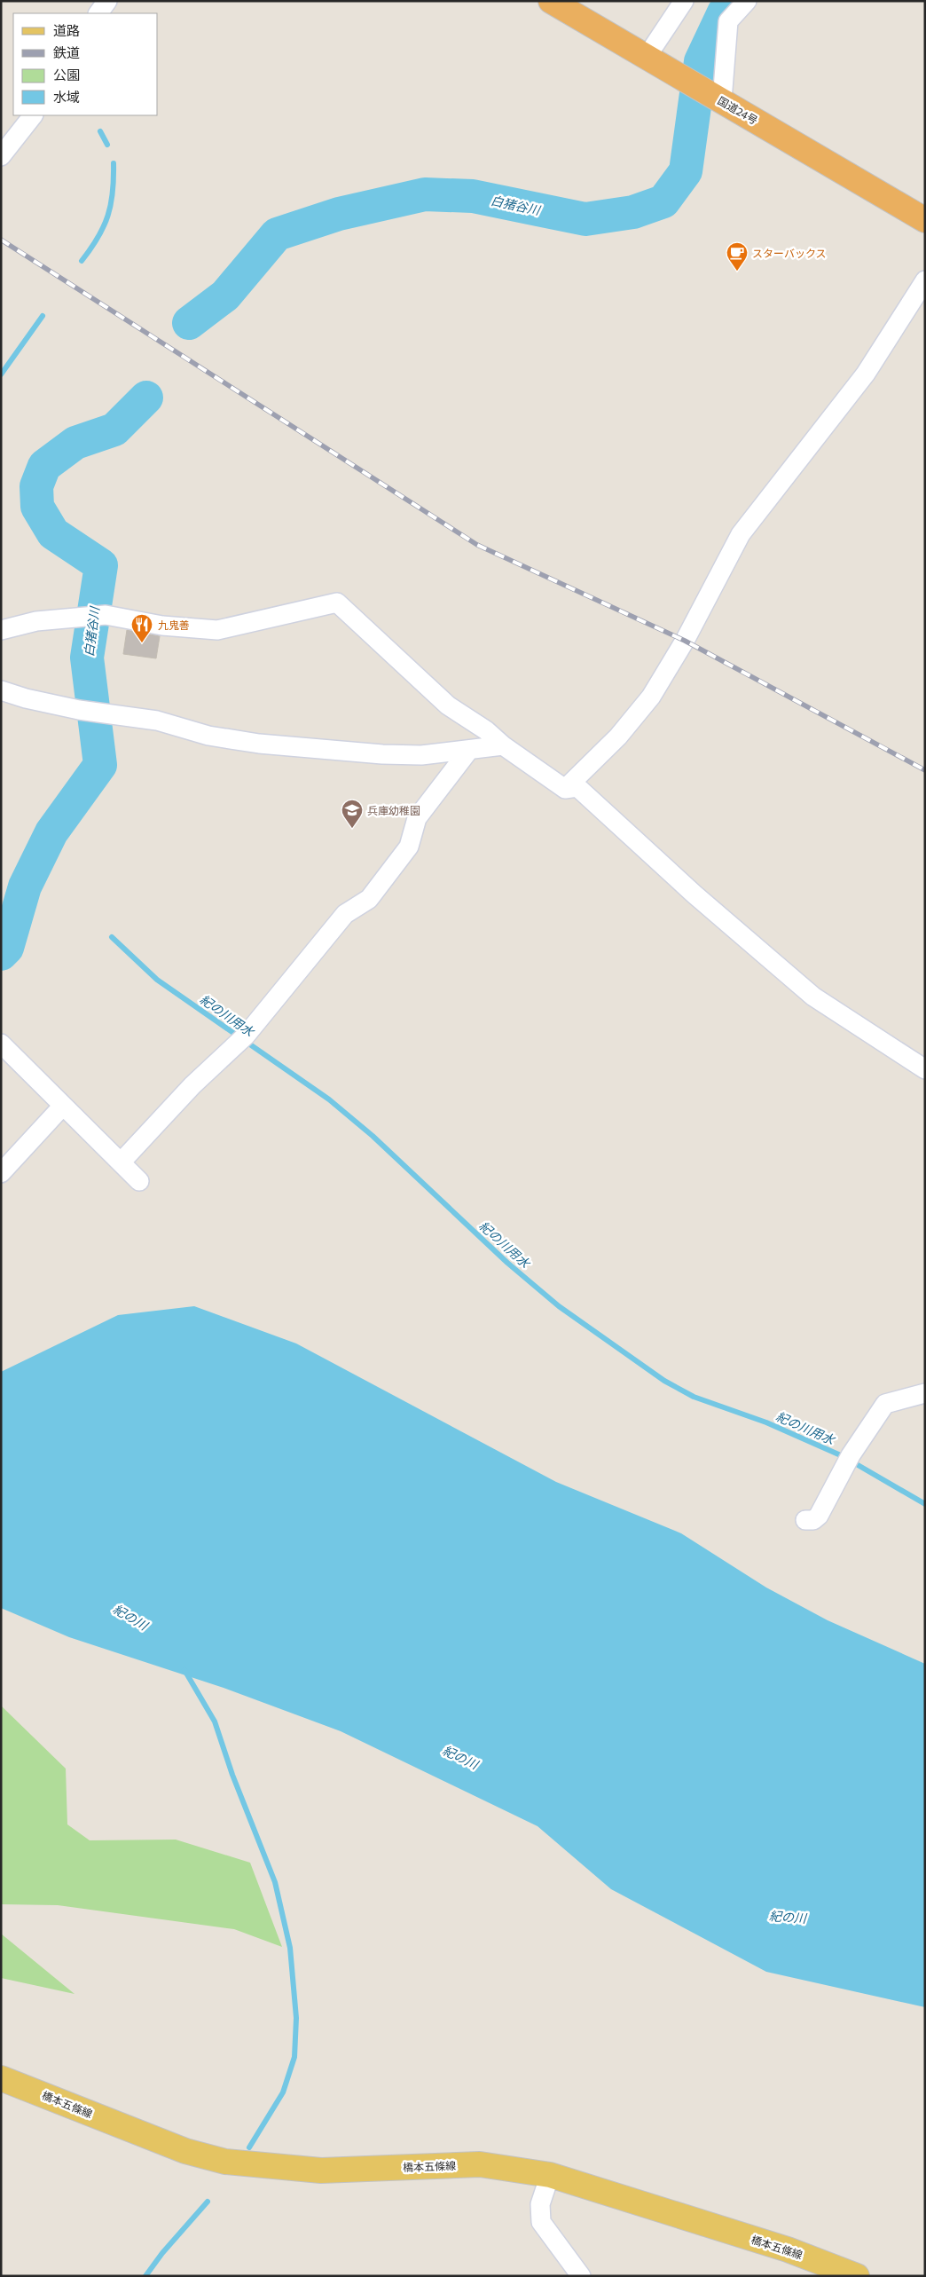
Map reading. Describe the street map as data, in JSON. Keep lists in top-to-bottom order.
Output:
{
  "streets": {
    "highway": ["国道24号"],
    "main road": ["橋本五條線"]
  },
  "water": ["白猪谷川", "紀の川用水", "紀の川"],
  "places": {
    "cafe": ["スターバックス"],
    "restaurant": ["九鬼善"],
    "school or university": ["兵庫幼稚園"]
  },
  "legend": [
    "道路",
    "鉄道",
    "公園",
    "水域"
  ]
}
